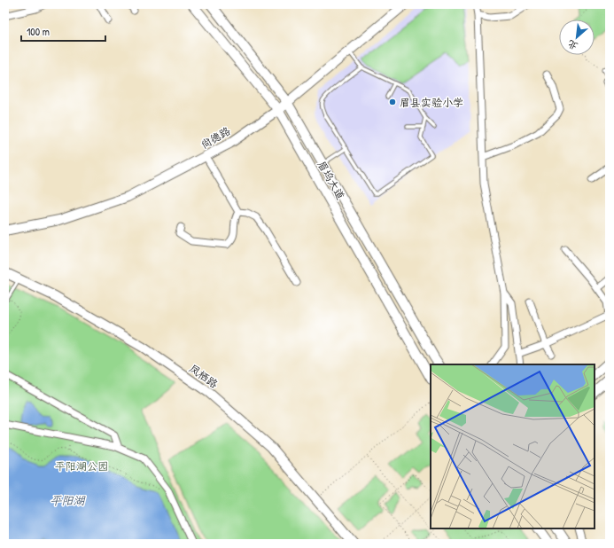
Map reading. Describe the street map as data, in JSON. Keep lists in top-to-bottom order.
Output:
{
  "streets": {
    "street": ["尚德路", "眉坞大道", "凤栖路"]
  },
  "crossings": [
    ["尚德路", "眉坞大道"]
  ],
  "water": ["平阳湖"],
  "parks": ["平阳湖公园"],
  "places": ["眉县实验小学"],
  "scale_bar": "100 m",
  "north": "bottom left"
}
